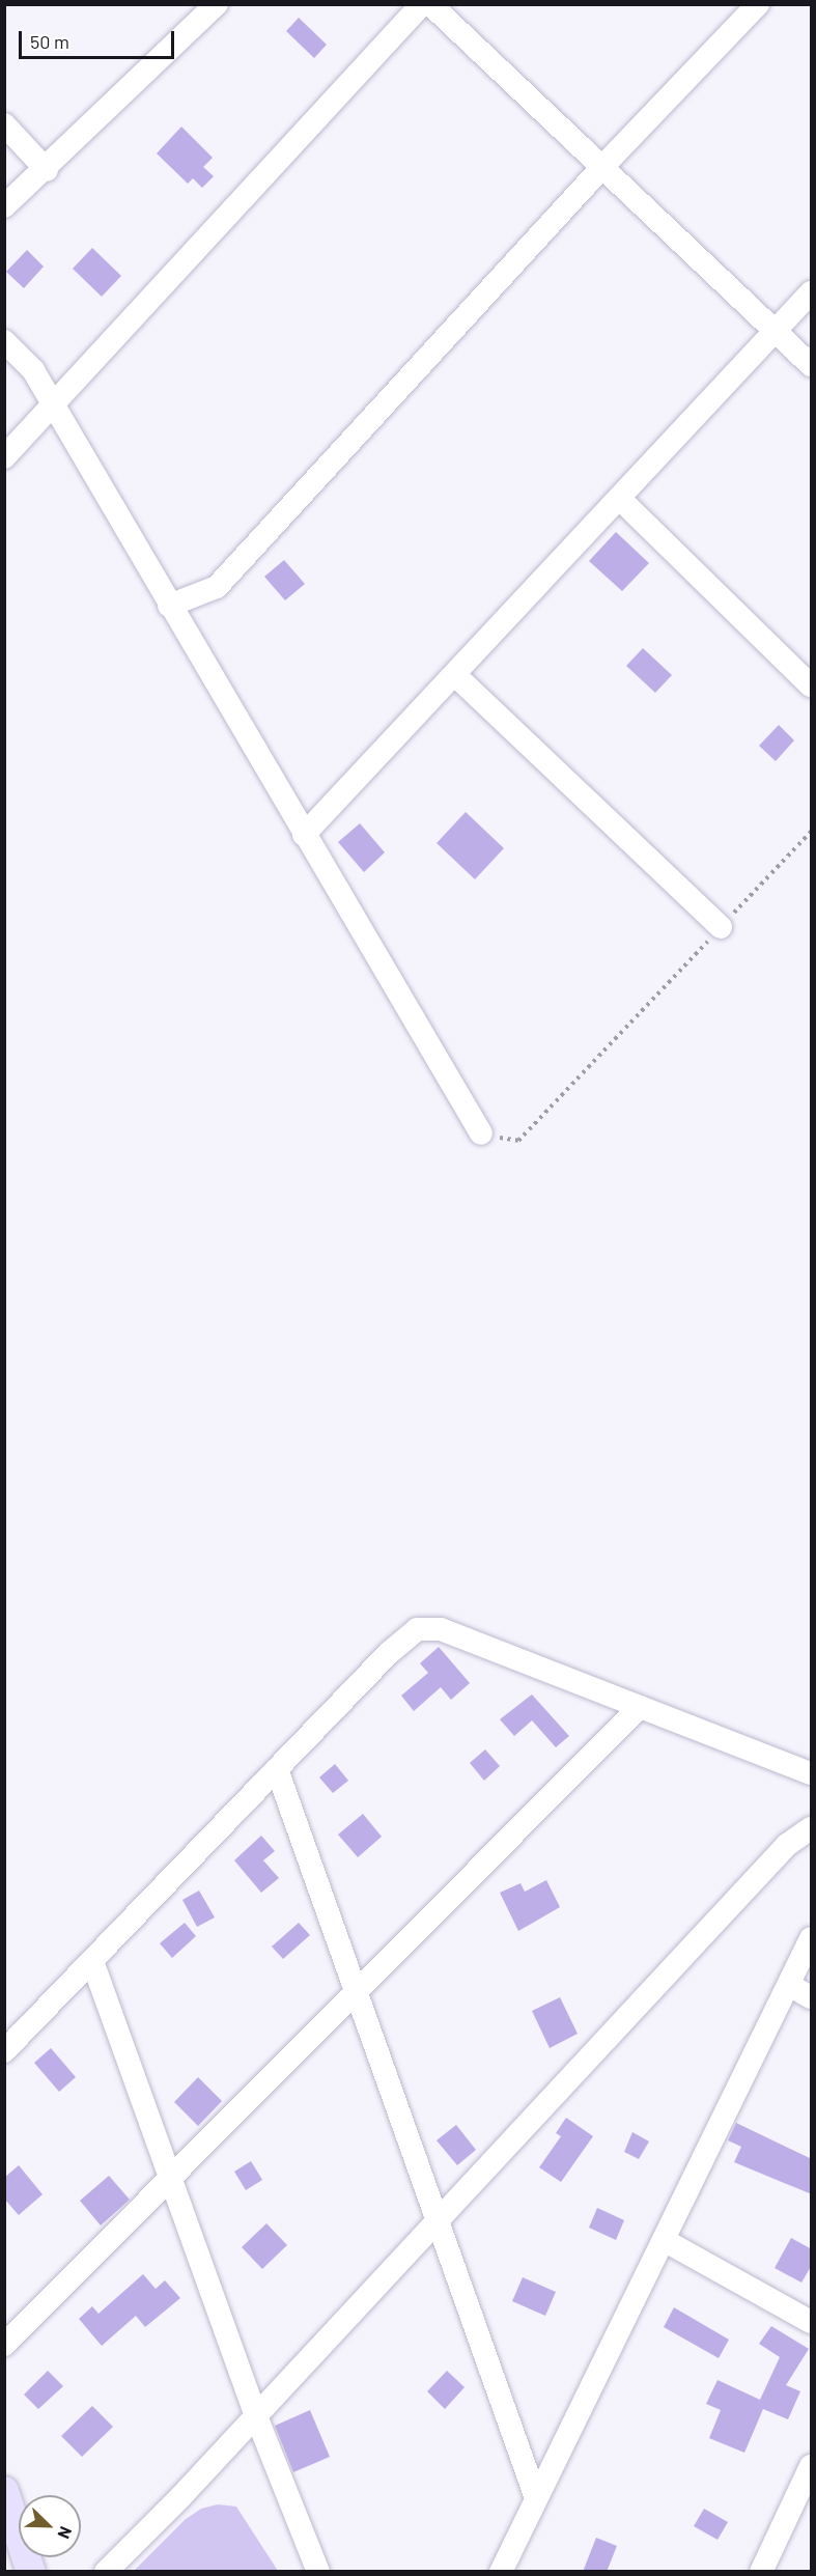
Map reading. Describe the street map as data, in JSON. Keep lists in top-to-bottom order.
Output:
{
  "scale_bar": "50 m",
  "north": "bottom right"
}
